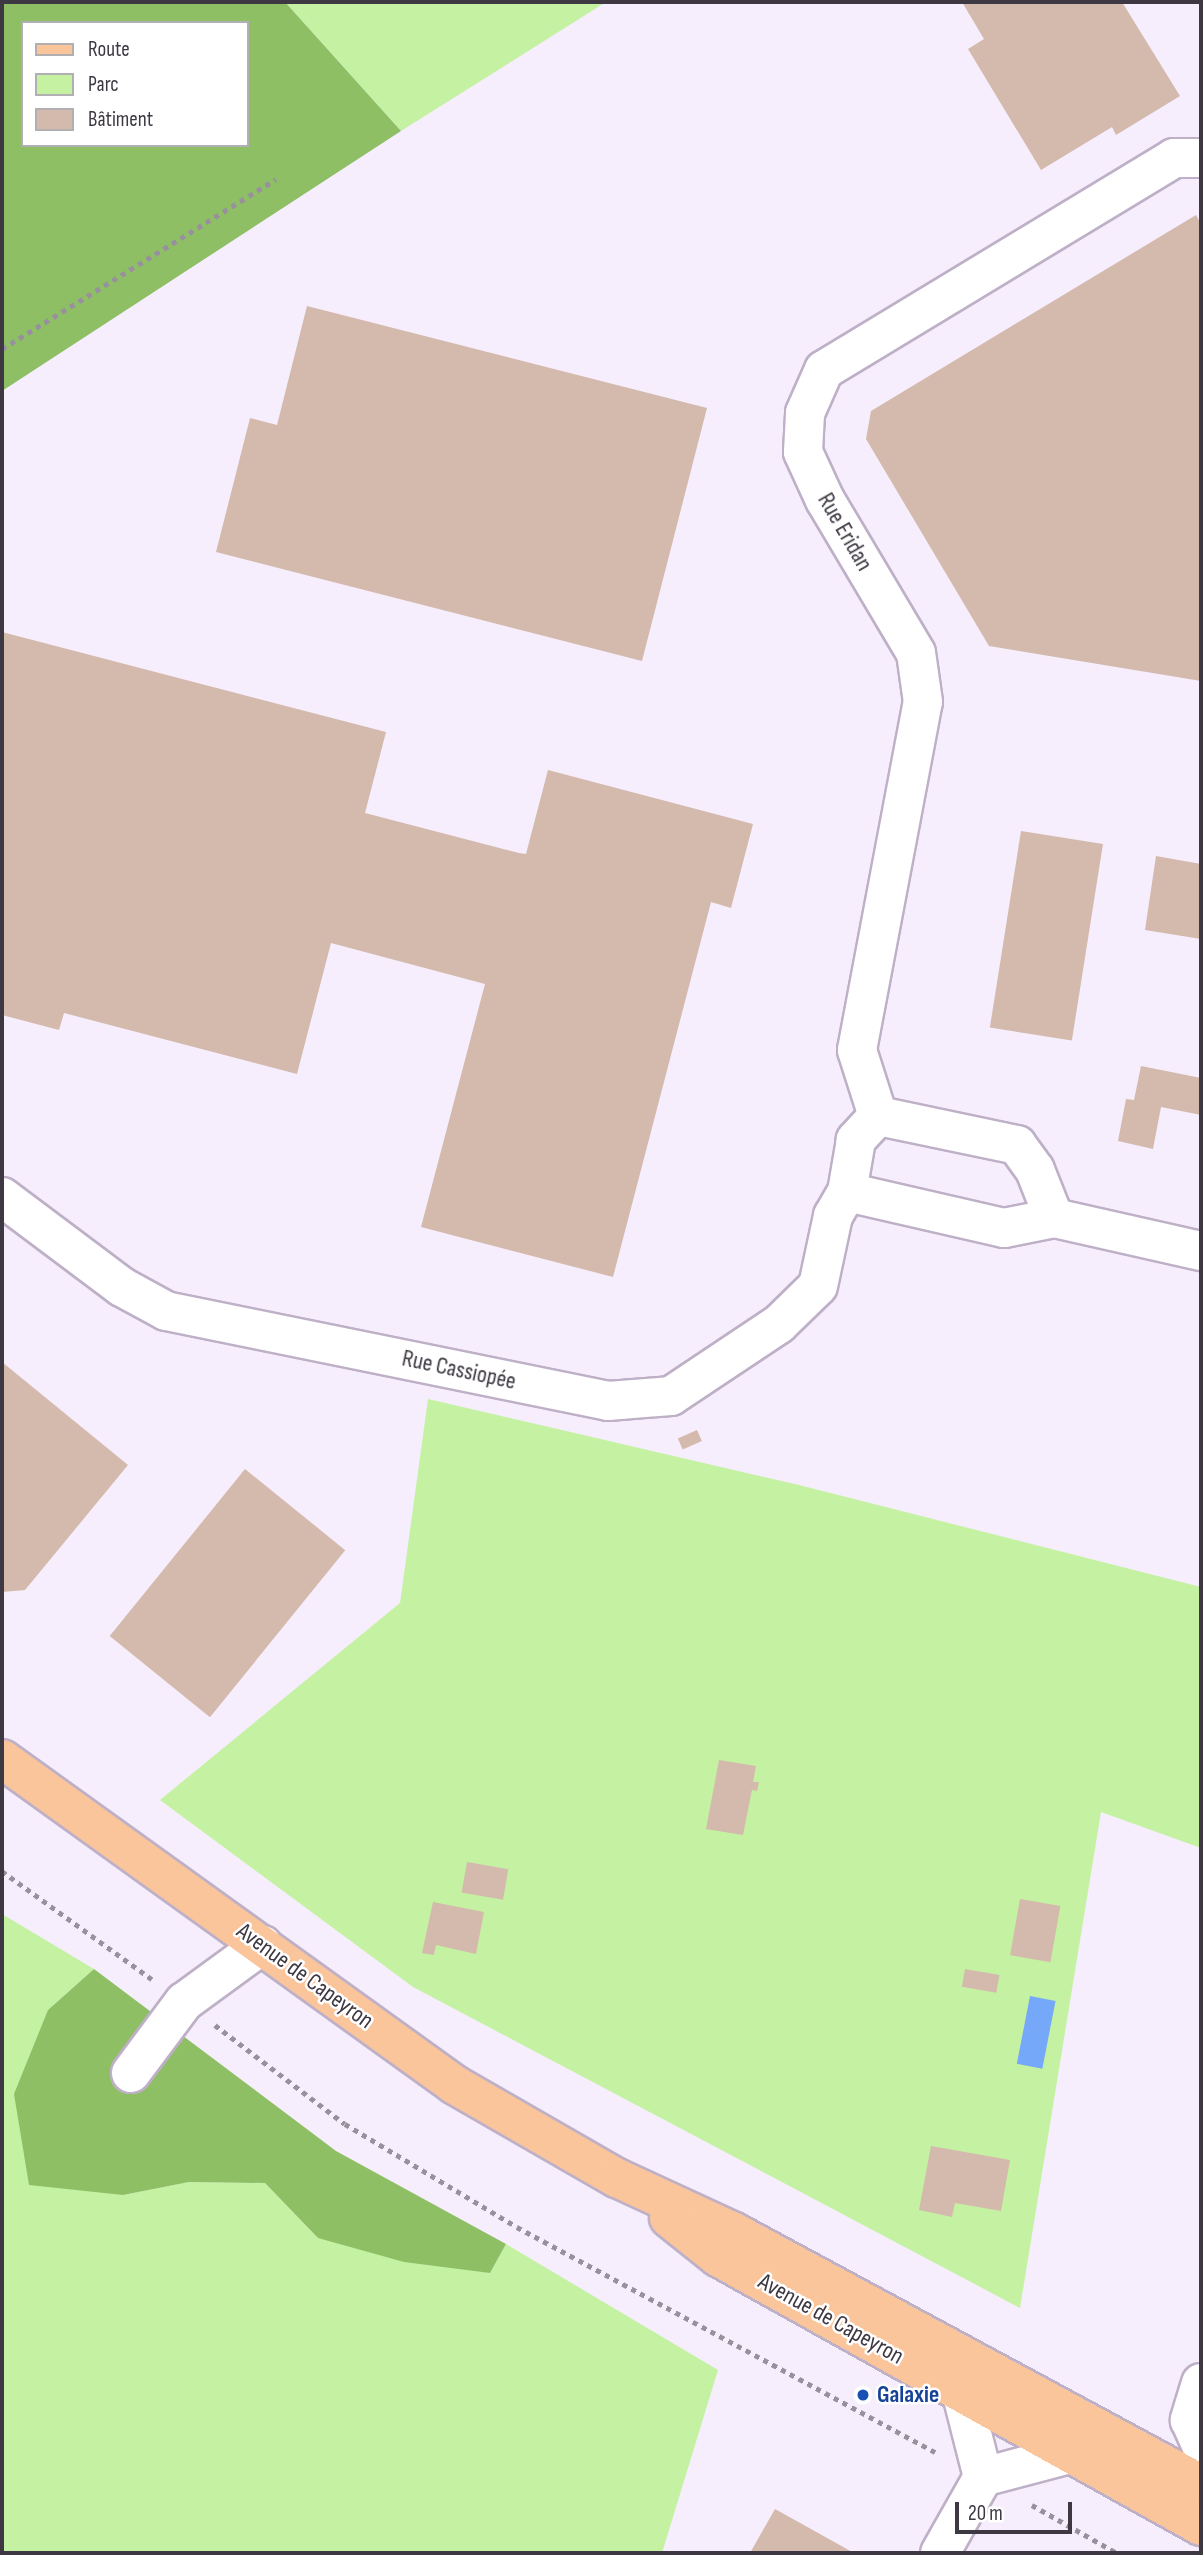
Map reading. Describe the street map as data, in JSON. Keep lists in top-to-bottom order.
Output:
{
  "streets": {
    "main road": ["Avenue de Capeyron"],
    "street": ["Rue Eridan", "Rue Cassiopée"]
  },
  "crossings": [
    ["Rue Eridan", "Rue Cassiopée"]
  ],
  "places": ["Galaxie"],
  "legend": ["Route", "Parc", "Bâtiment"],
  "scale_bar": "20 m"
}
